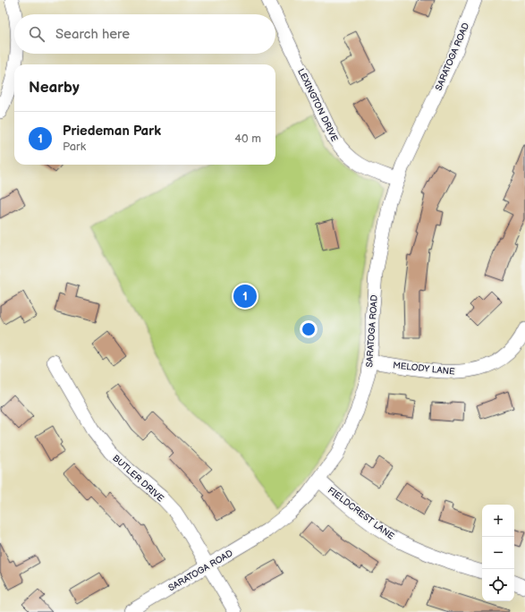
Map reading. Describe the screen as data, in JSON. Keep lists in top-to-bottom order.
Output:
{
  "streets": {
    "street": [
      "SARATOGA ROAD",
      "LEXINGTON DRIVE",
      "MELODY LANE",
      "BUTLER DRIVE",
      "FIELDCREST LANE"
    ]
  },
  "crossings": [
    ["SARATOGA ROAD", "LEXINGTON DRIVE"],
    ["SARATOGA ROAD", "MELODY LANE"],
    ["SARATOGA ROAD", "BUTLER DRIVE"],
    ["SARATOGA ROAD", "FIELDCREST LANE"]
  ],
  "page": {
    "search": "Search here",
    "heading": "Nearby",
    "list": [
      {
        "mark": "1",
        "name": "Priedeman Park",
        "note": "Park",
        "value": "40 m"
      }
    ],
    "pins": "1",
    "map_buttons": ["+", "−"]
  }
}
